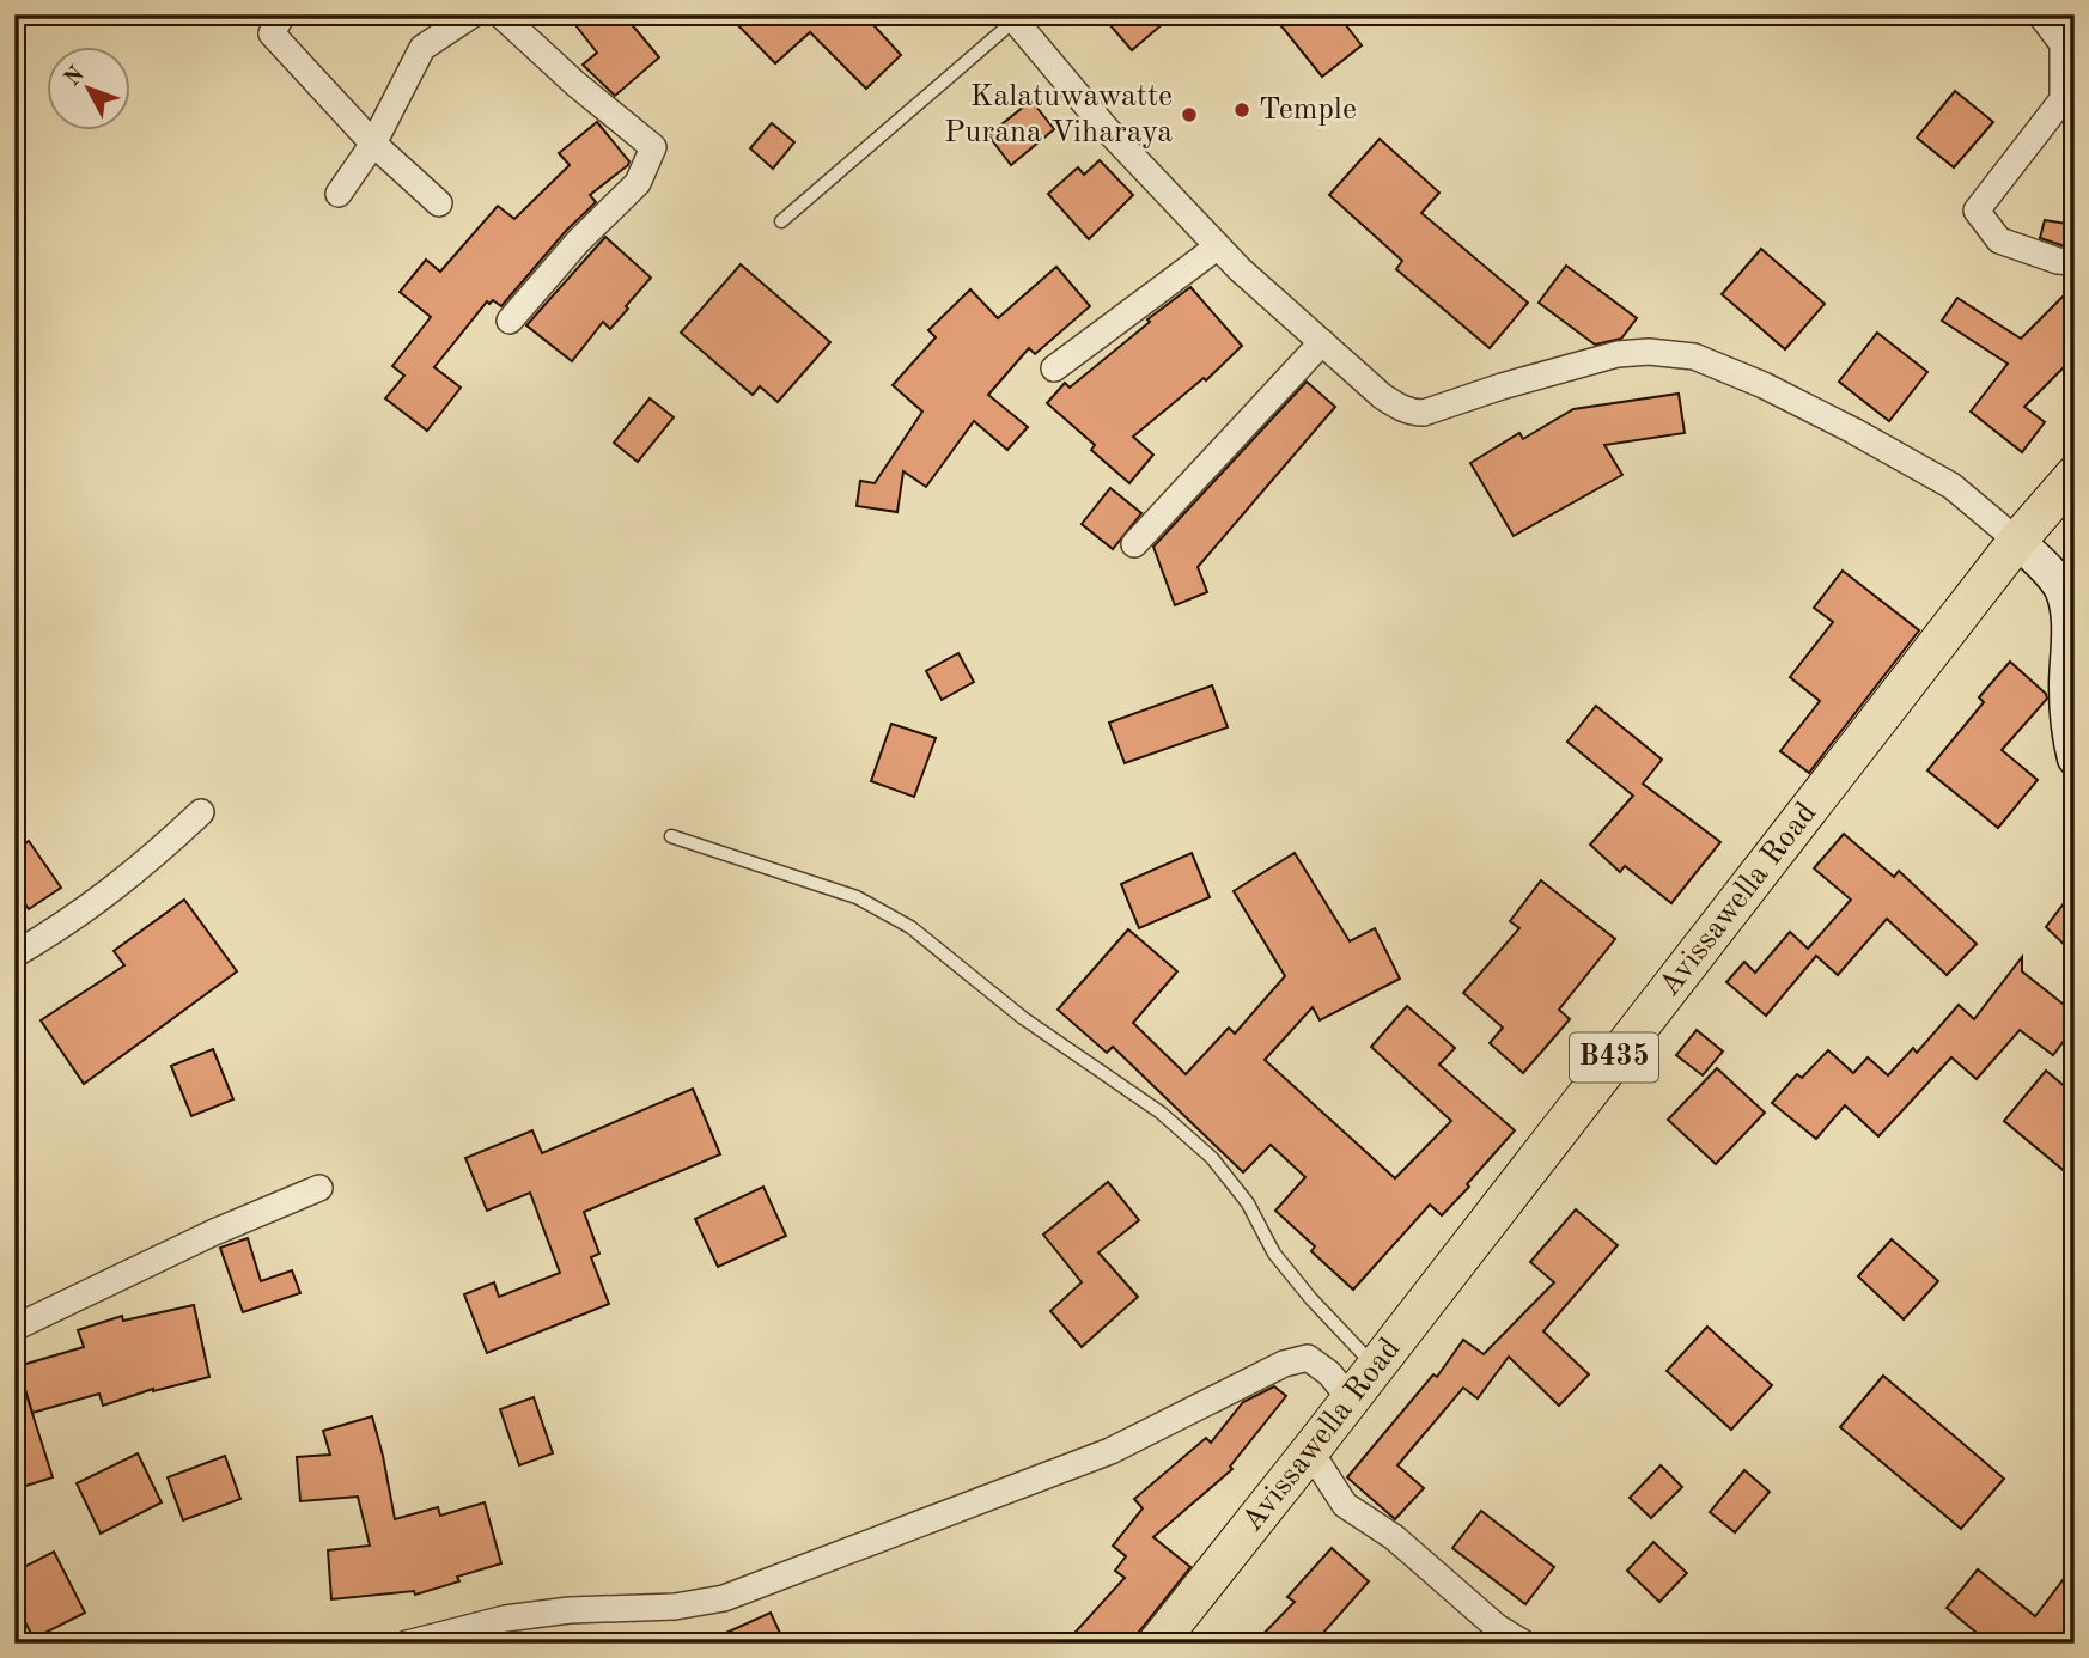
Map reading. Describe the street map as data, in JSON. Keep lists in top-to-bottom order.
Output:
{
  "streets": {
    "main road": ["Avissawella Road", "B435"]
  },
  "places": ["Temple", "Kalatuwawatte Purana Viharaya"],
  "north": "top left"
}
